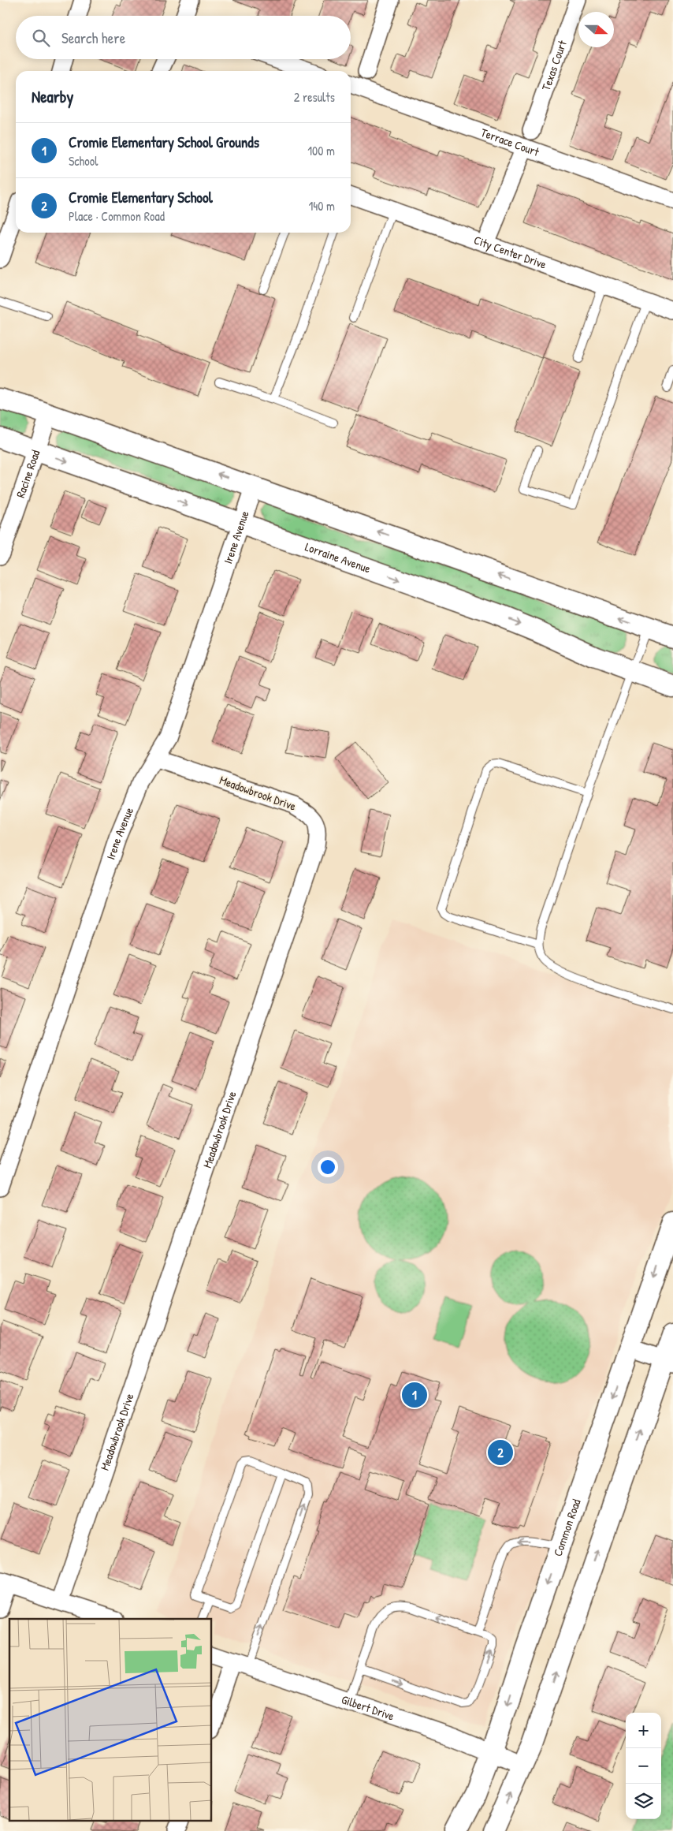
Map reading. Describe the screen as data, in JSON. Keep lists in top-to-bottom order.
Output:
{
  "streets": {
    "street": [
      "Texas Court",
      "Terrace Court",
      "City Center Drive",
      "Racine Road",
      "Irene Avenue",
      "Lorraine Avenue",
      "Meadowbrook Drive",
      "Common Road",
      "Gilbert Drive"
    ]
  },
  "crossings": [
    ["Racine Road", "Lorraine Avenue"],
    ["Irene Avenue", "Lorraine Avenue"],
    ["Irene Avenue", "Meadowbrook Drive"],
    ["Common Road", "Gilbert Drive"]
  ],
  "north": "right",
  "page": {
    "search": "Search here",
    "heading": ["Nearby", "2 results"],
    "list": [
      {
        "mark": "1",
        "name": "Cromie Elementary School Grounds",
        "note": "School",
        "value": "100 m"
      },
      {
        "mark": "2",
        "name": "Cromie Elementary School",
        "note": "Place · Common Road",
        "value": "140 m"
      }
    ],
    "pins": ["1", "2"],
    "map_buttons": ["+", "−"]
  }
}
